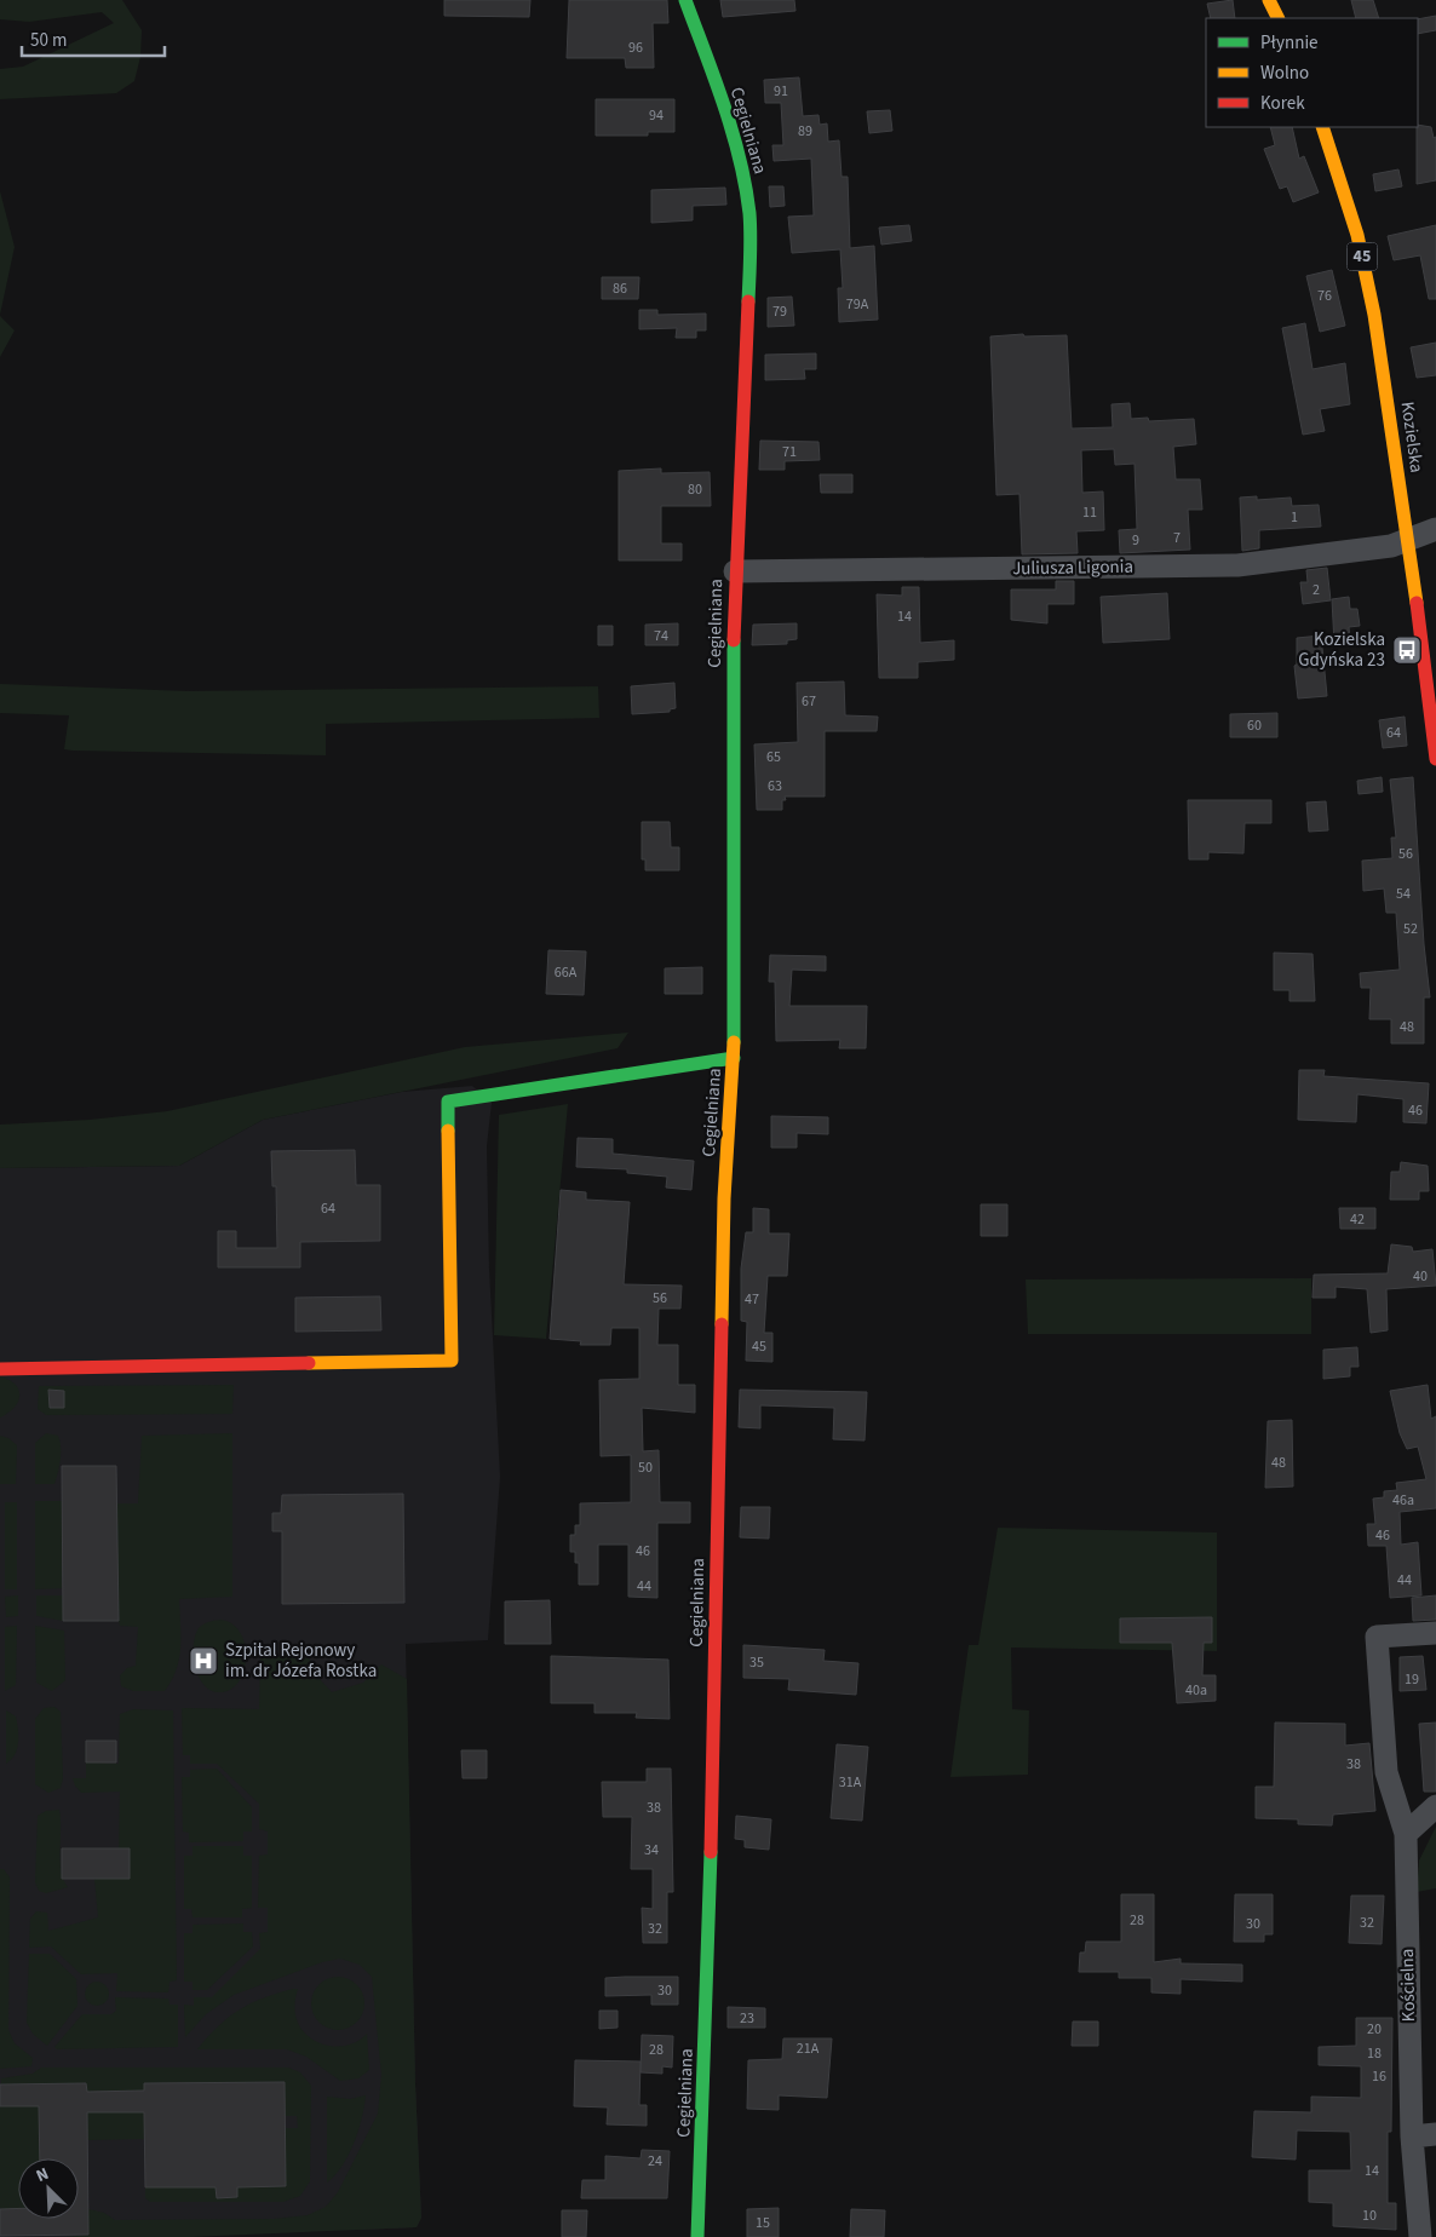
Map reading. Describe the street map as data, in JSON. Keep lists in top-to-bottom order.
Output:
{
  "streets": {
    "street": [
      "Cegielniana",
      "45",
      "Kozielska",
      "Juliusza Ligonia",
      "Kościelna"
    ]
  },
  "crossings": [
    ["Cegielniana", "Juliusza Ligonia"],
    ["Kozielska", "Juliusza Ligonia"]
  ],
  "places": {
    "bus stop": ["Kozielska Gdyńska 23"],
    "hospital": ["Szpital Rejonowy im. dr Józefa Rostka"]
  },
  "house_numbers": [
    "96",
    "91",
    "94",
    "89",
    "86",
    "76",
    "79A",
    "79",
    "71",
    "80",
    "11",
    "1",
    "7",
    "9",
    "2",
    "14",
    "74",
    "67",
    "60",
    "64",
    "65",
    "63",
    "56",
    "54",
    "52",
    "66A",
    "48",
    "46",
    "64",
    "42",
    "40",
    "56",
    "47",
    "45",
    "48",
    "50",
    "46a",
    "46",
    "46",
    "44",
    "44",
    "35",
    "19",
    "40a",
    "38",
    "31A",
    "38",
    "34",
    "28",
    "32",
    "30",
    "32",
    "30",
    "23",
    "20",
    "21A",
    "28",
    "18",
    "16",
    "24",
    "14",
    "10",
    "15"
  ],
  "legend": ["Płynnie", "Wolno", "Korek"],
  "scale_bar": "50 m",
  "north": "top left"
}
